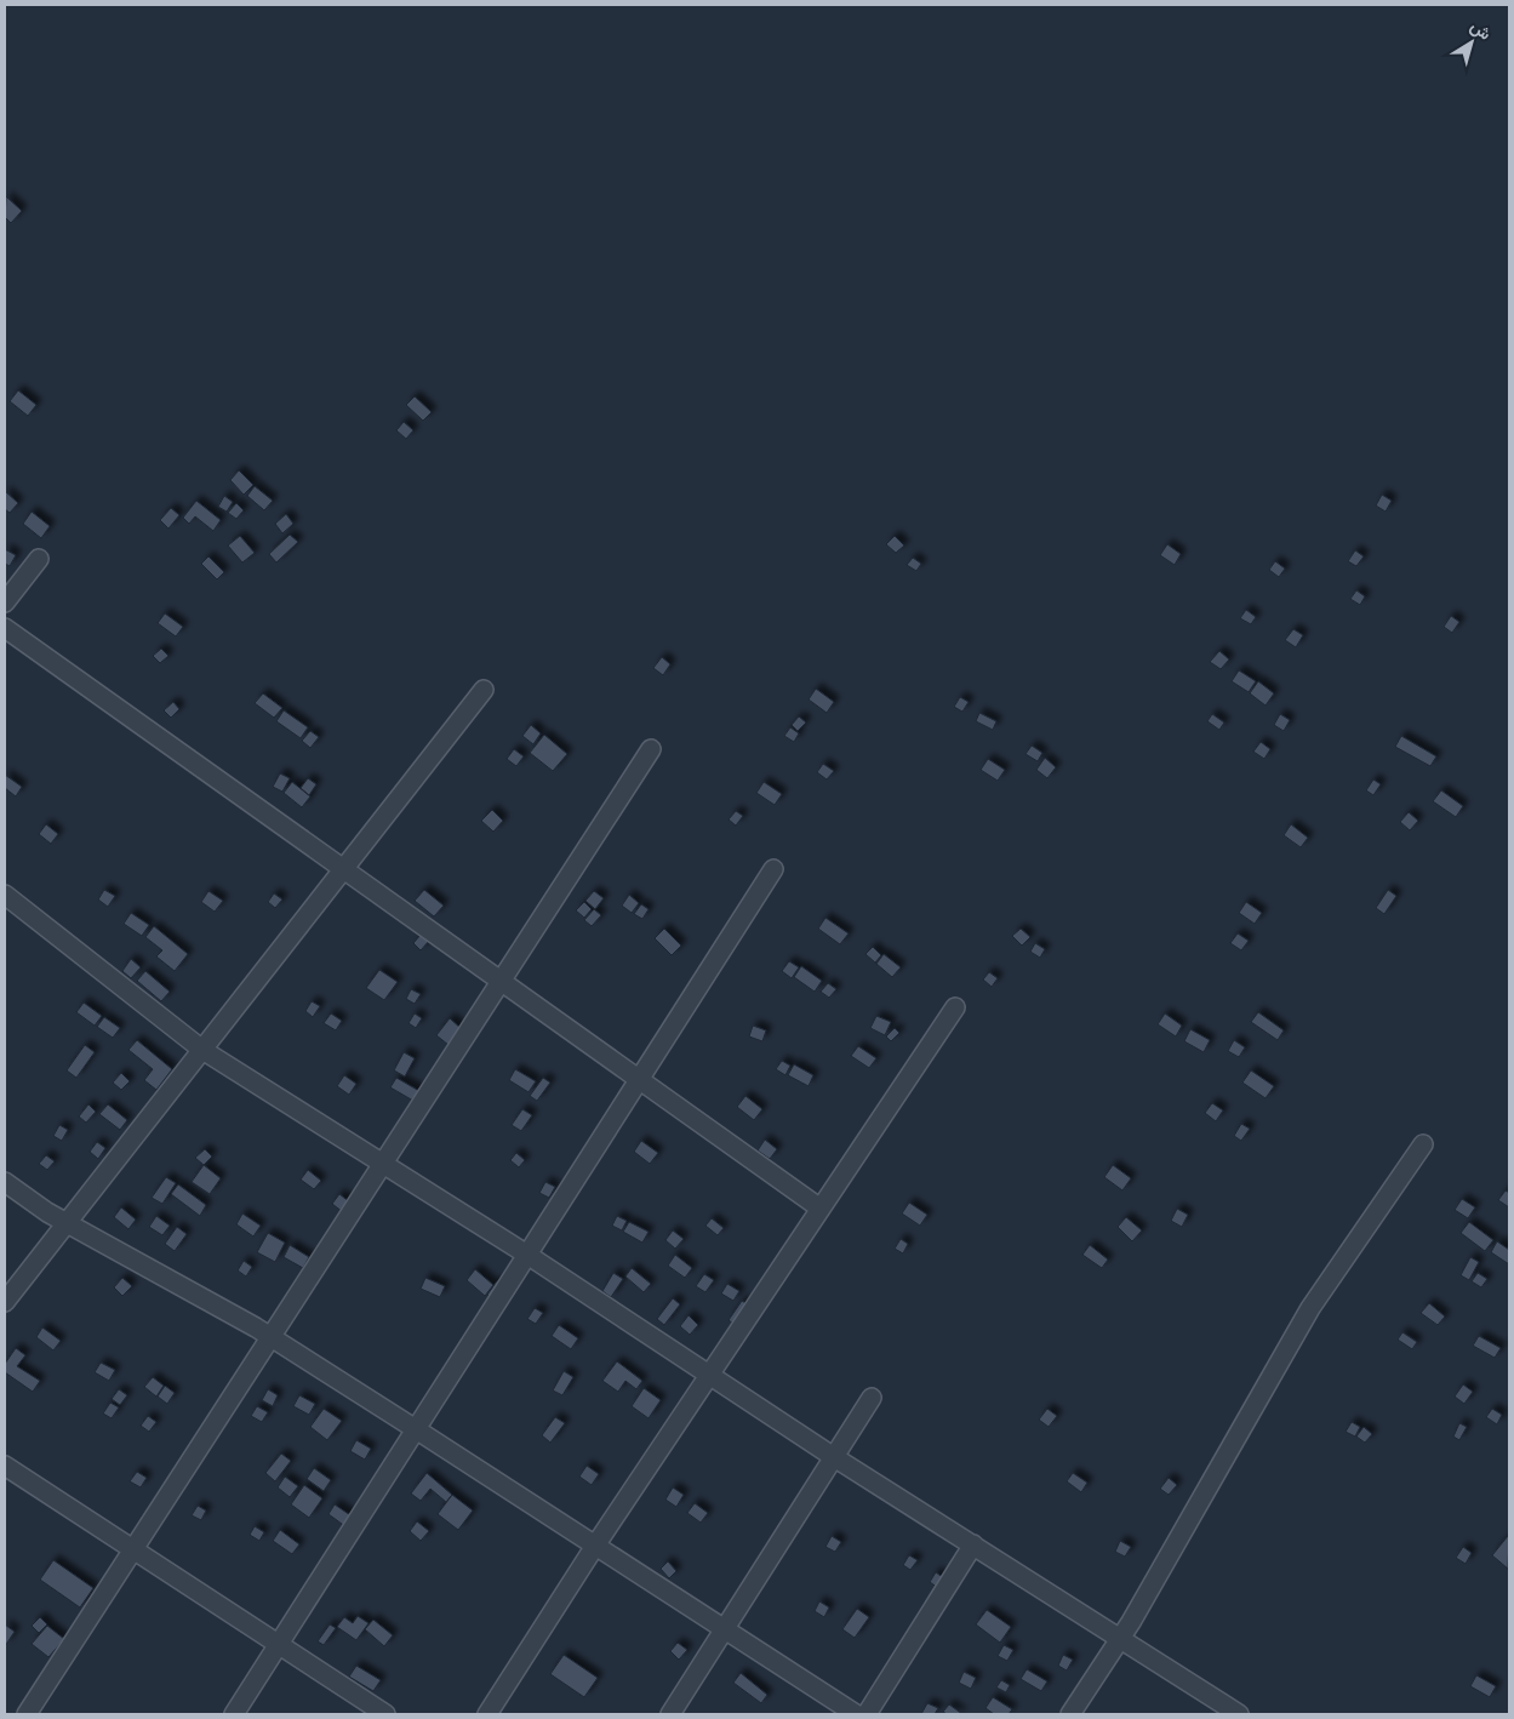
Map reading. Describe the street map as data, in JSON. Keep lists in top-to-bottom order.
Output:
{
  "north": "top right"
}
